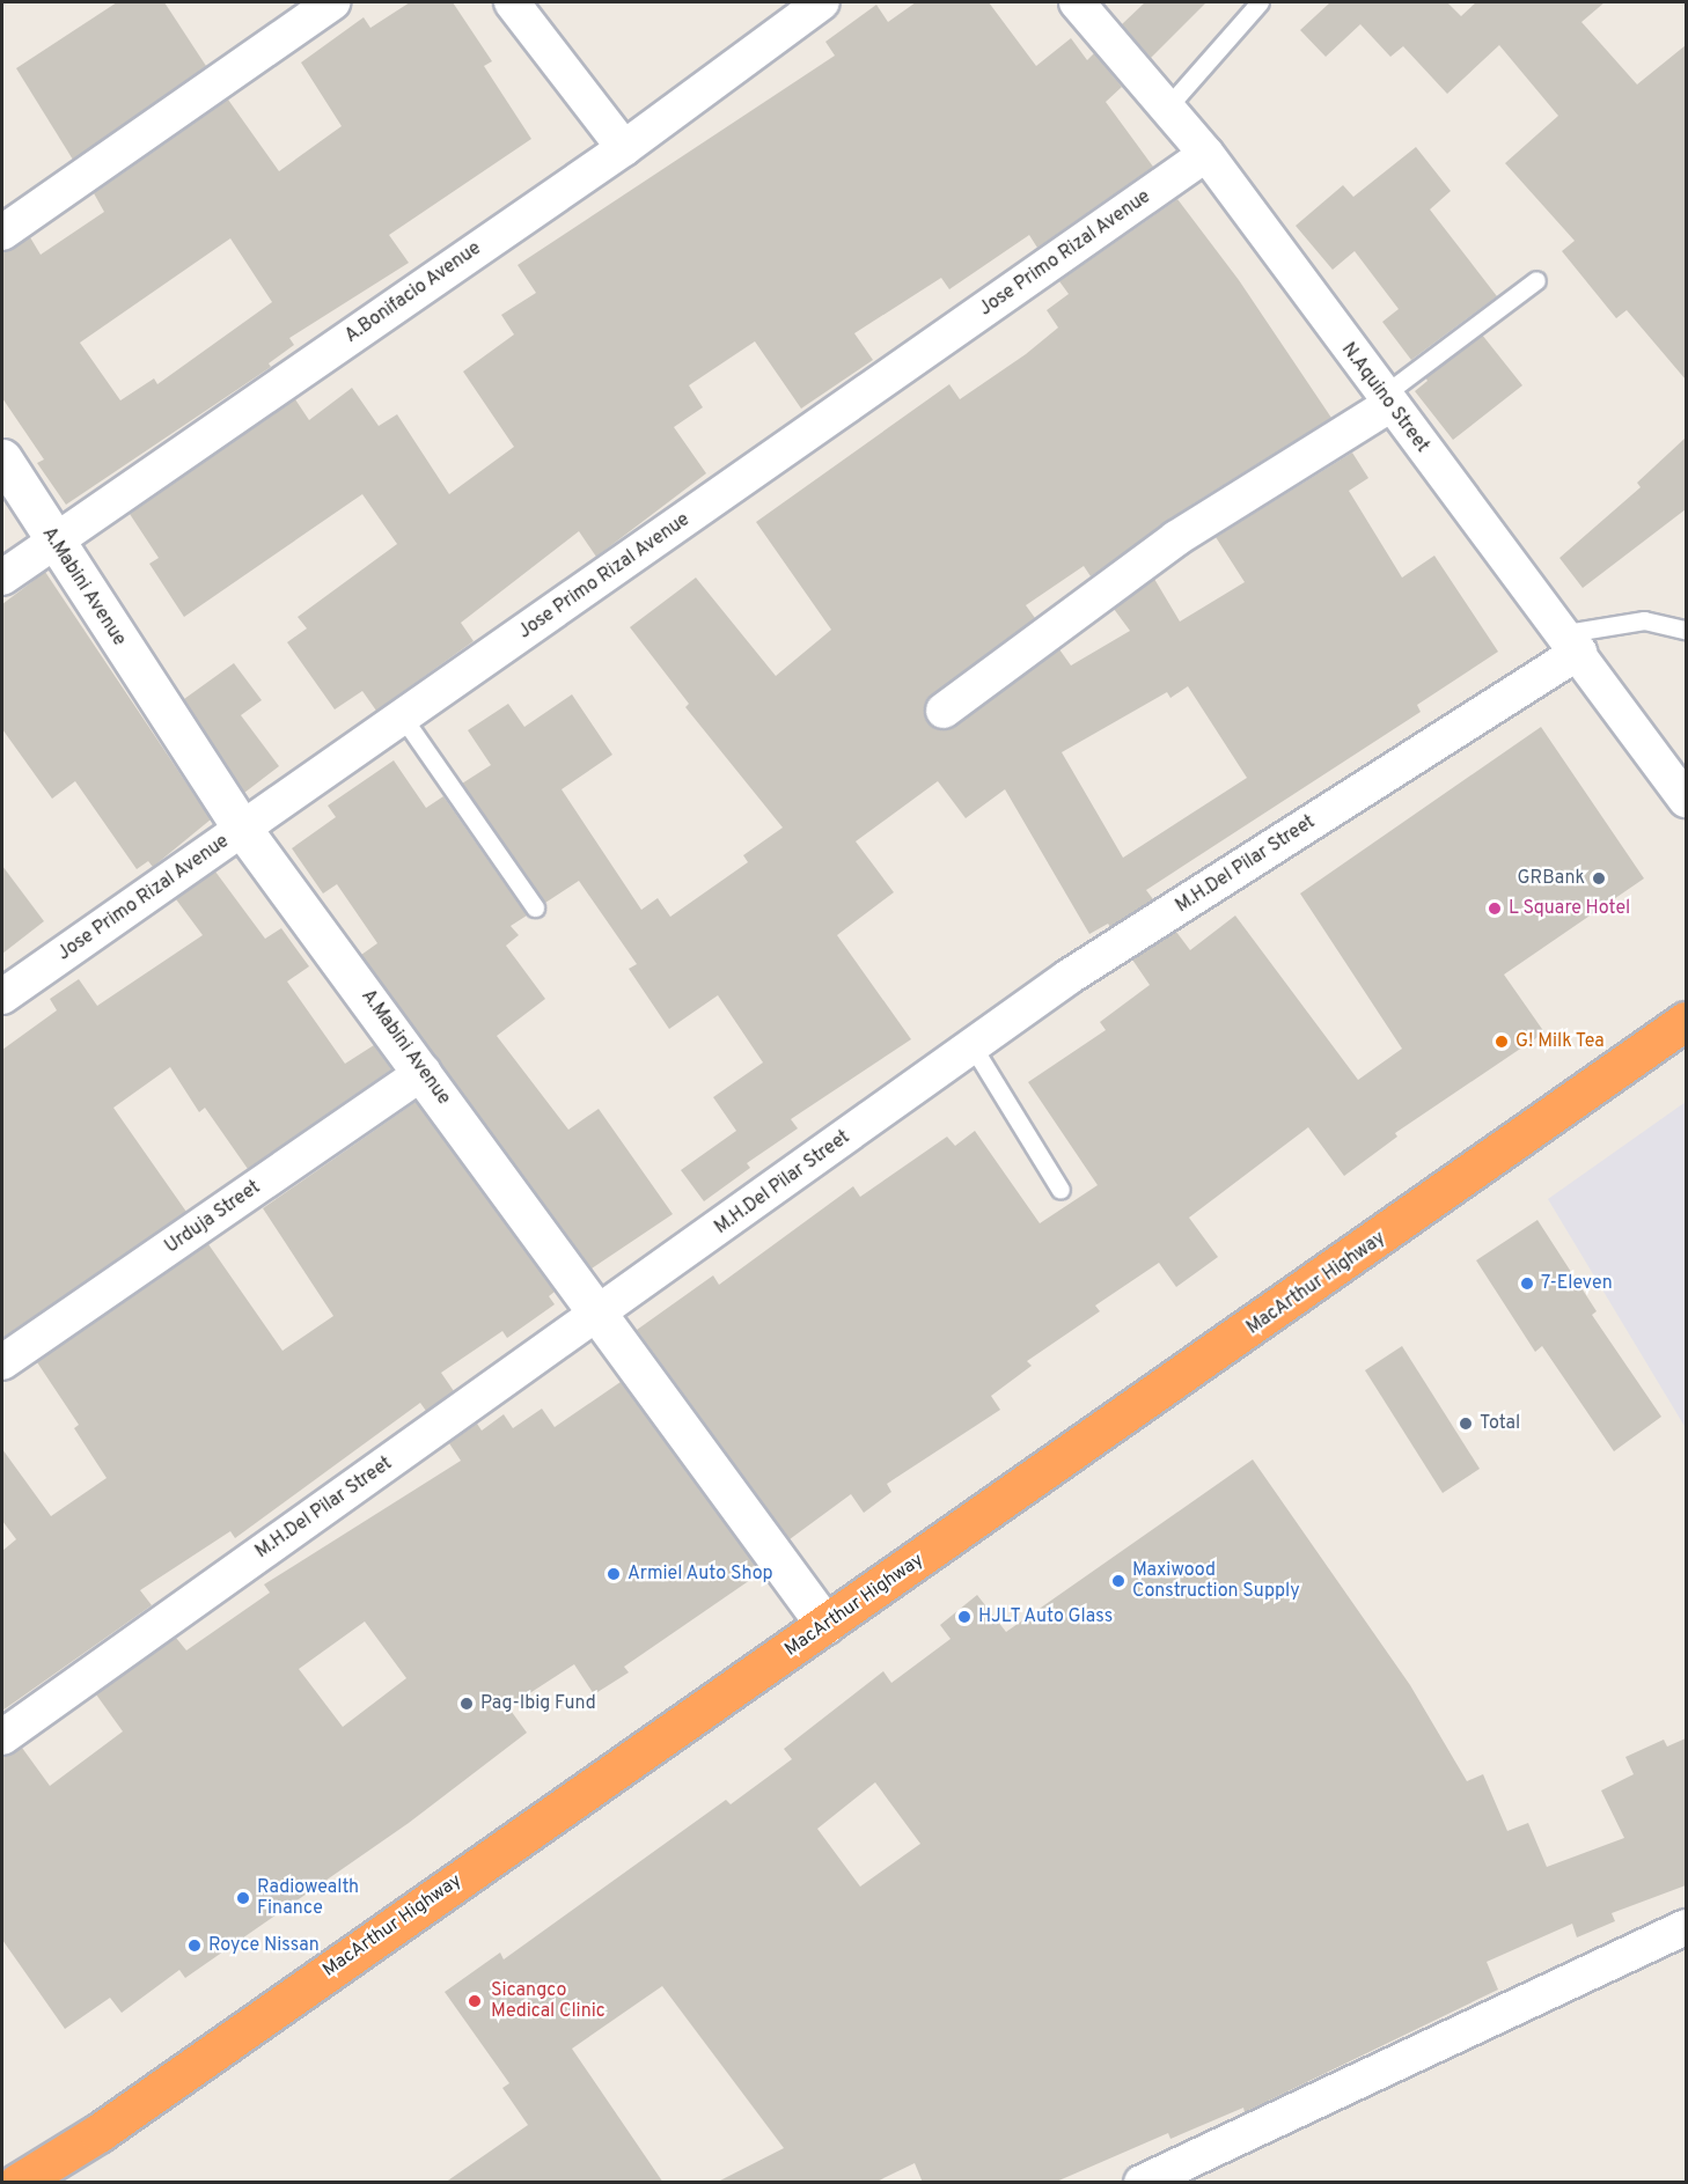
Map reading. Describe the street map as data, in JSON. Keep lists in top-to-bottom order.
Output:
{
  "streets": {
    "highway": ["MacArthur Highway"],
    "street": [
      "Jose Primo Rizal Avenue",
      "A.Bonifacio Avenue",
      "N.Aquino Street",
      "A.Mabini Avenue",
      "M.H.Del Pilar Street",
      "Urduja Street"
    ]
  },
  "crossings": [
    ["Jose Primo Rizal Avenue", "N.Aquino Street"],
    ["Jose Primo Rizal Avenue", "A.Mabini Avenue"],
    ["A.Bonifacio Avenue", "A.Mabini Avenue"],
    ["N.Aquino Street", "M.H.Del Pilar Street"],
    ["A.Mabini Avenue", "M.H.Del Pilar Street"],
    ["A.Mabini Avenue", "Urduja Street"],
    ["A.Mabini Avenue", "MacArthur Highway"]
  ],
  "places": [
    "GRBank",
    "L Square Hotel",
    "G! Milk Tea",
    "7-Eleven",
    "Total",
    "Armiel Auto Shop",
    "Maxiwood Construction Supply",
    "HJLT Auto Glass",
    "Pag-Ibig Fund",
    "Radiowealth Finance",
    "Royce Nissan",
    "Sicangco Medical Clinic"
  ]
}
